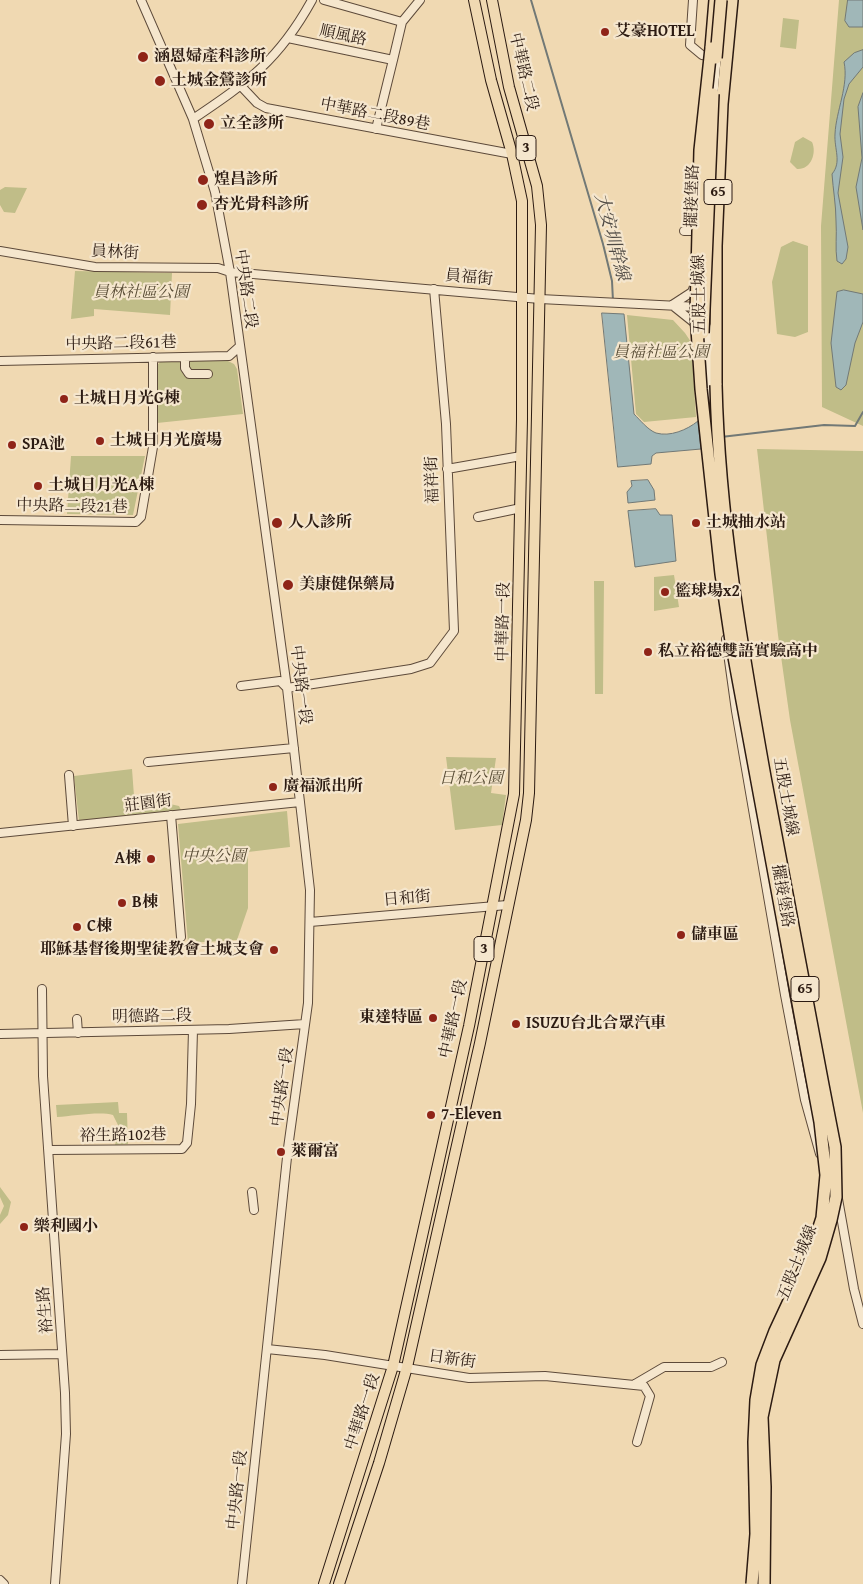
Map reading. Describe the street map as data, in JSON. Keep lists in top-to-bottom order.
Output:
{
  "streets": {
    "highway": ["65", "五股土城線"],
    "main road": ["中華路二段", "3", "中華路一段"],
    "street": [
      "順風路",
      "中華路二段89巷",
      "擺接堡路",
      "員林街",
      "員福街",
      "中央路二段",
      "中央路二段61巷",
      "福祥街",
      "中央路二段21巷",
      "中央路一段",
      "莊園街",
      "日和街",
      "明德路二段",
      "裕生路102巷",
      "裕生路",
      "日新街"
    ]
  },
  "crossings": [
    ["中華路二段", "中華路二段89巷"],
    ["中華路二段", "員福街"],
    ["中華路二段", "中華路一段"],
    ["擺接堡路", "員福街"],
    ["擺接堡路", "五股土城線"],
    ["員林街", "員福街"],
    ["員林街", "中央路二段"],
    ["員福街", "中央路二段"],
    ["員福街", "福祥街"],
    ["員福街", "中華路一段"],
    ["中央路二段", "中央路二段61巷"],
    ["中央路二段", "中央路一段"],
    ["中央路二段61巷", "中央路二段21巷"],
    ["福祥街", "中央路一段"],
    ["中華路一段", "日和街"],
    ["中華路一段", "日新街"],
    ["中央路一段", "莊園街"],
    ["中央路一段", "日和街"],
    ["中央路一段", "明德路二段"],
    ["中央路一段", "日新街"],
    ["明德路二段", "裕生路102巷"],
    ["明德路二段", "裕生路"],
    ["裕生路102巷", "裕生路"]
  ],
  "water": ["大安圳幹線"],
  "parks": [
    "員林社區公園",
    "員福社區公園",
    "日和公園",
    "中央公園"
  ],
  "places": [
    "艾豪HOTEL",
    "涵恩婦產科診所",
    "土城金鶯診所",
    "立全診所",
    "煌昌診所",
    "杏光骨科診所",
    "土城日月光G棟",
    "土城日月光廣場",
    "SPA池",
    "土城日月光A棟",
    "人人診所",
    "土城抽水站",
    "美康健保藥局",
    "籃球場x2",
    "私立裕德雙語實驗高中",
    "廣福派出所",
    "A棟",
    "B棟",
    "C棟",
    "儲車區",
    "耶穌基督後期聖徒教會土城支會",
    "東達特區",
    "ISUZU台北合眾汽車",
    "7-Eleven",
    "萊爾富",
    "樂利國小"
  ]
}
